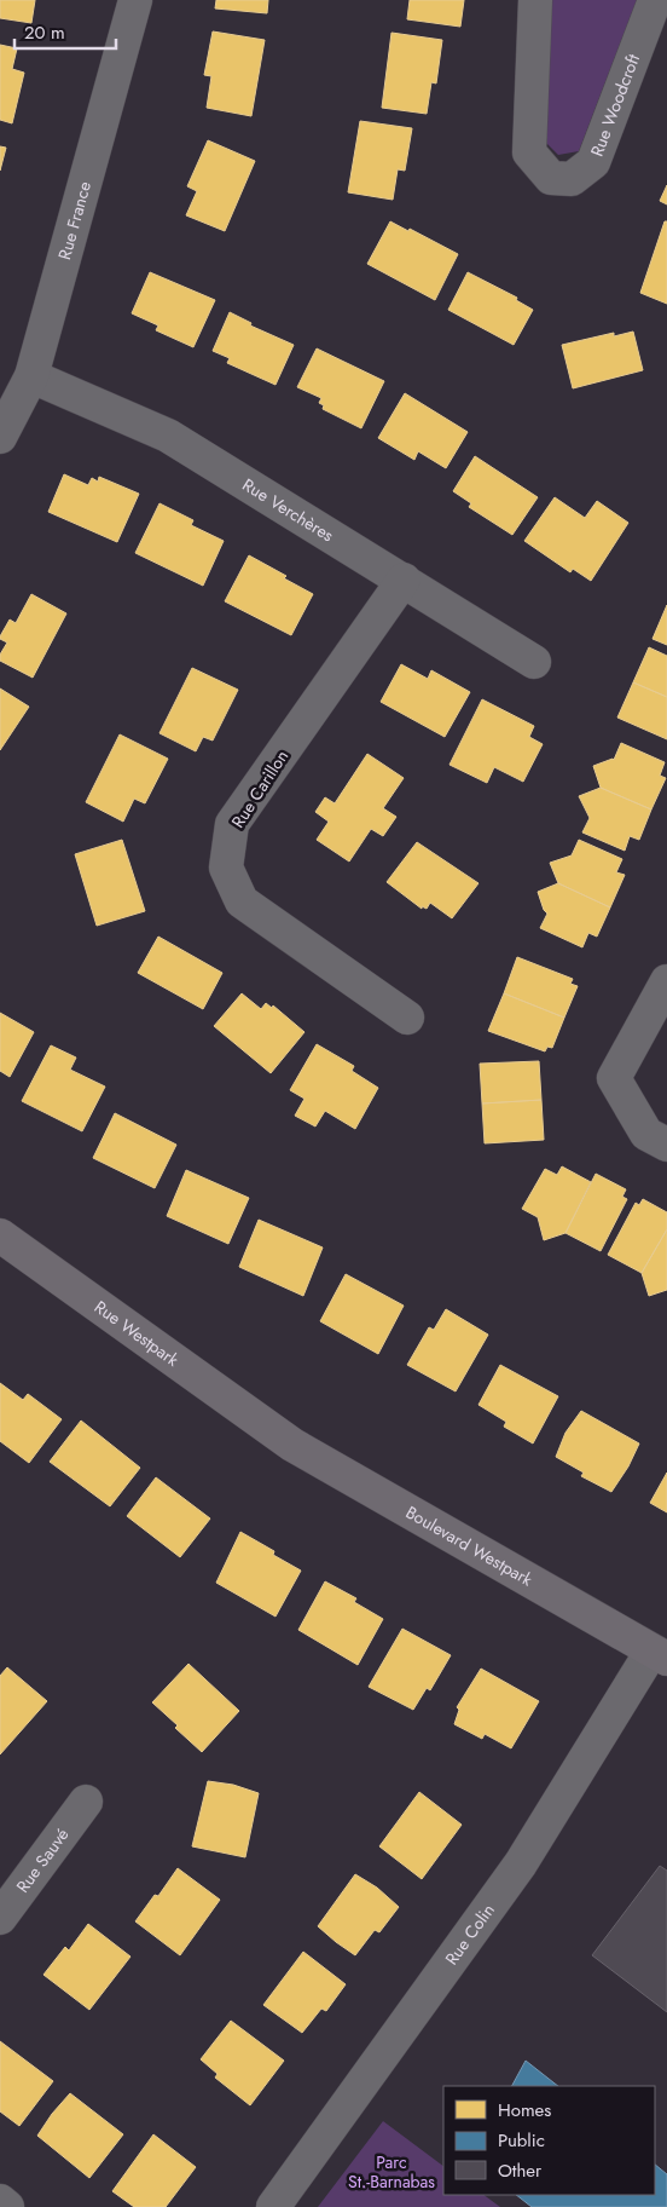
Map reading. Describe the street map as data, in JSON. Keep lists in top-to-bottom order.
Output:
{
  "streets": {
    "street": [
      "Rue Woodcroft",
      "Rue France",
      "Rue Verchères",
      "Rue Carillon",
      "Rue Westpark",
      "Boulevard Westpark",
      "Rue Sauvé",
      "Rue Colin"
    ]
  },
  "crossings": [
    ["Rue France", "Rue Verchères"],
    ["Rue Verchères", "Rue Carillon"],
    ["Rue Westpark", "Boulevard Westpark"],
    ["Boulevard Westpark", "Rue Colin"]
  ],
  "parks": ["Parc St.-Barnabas"],
  "legend": ["Homes", "Public", "Other"],
  "scale_bar": "20 m"
}
